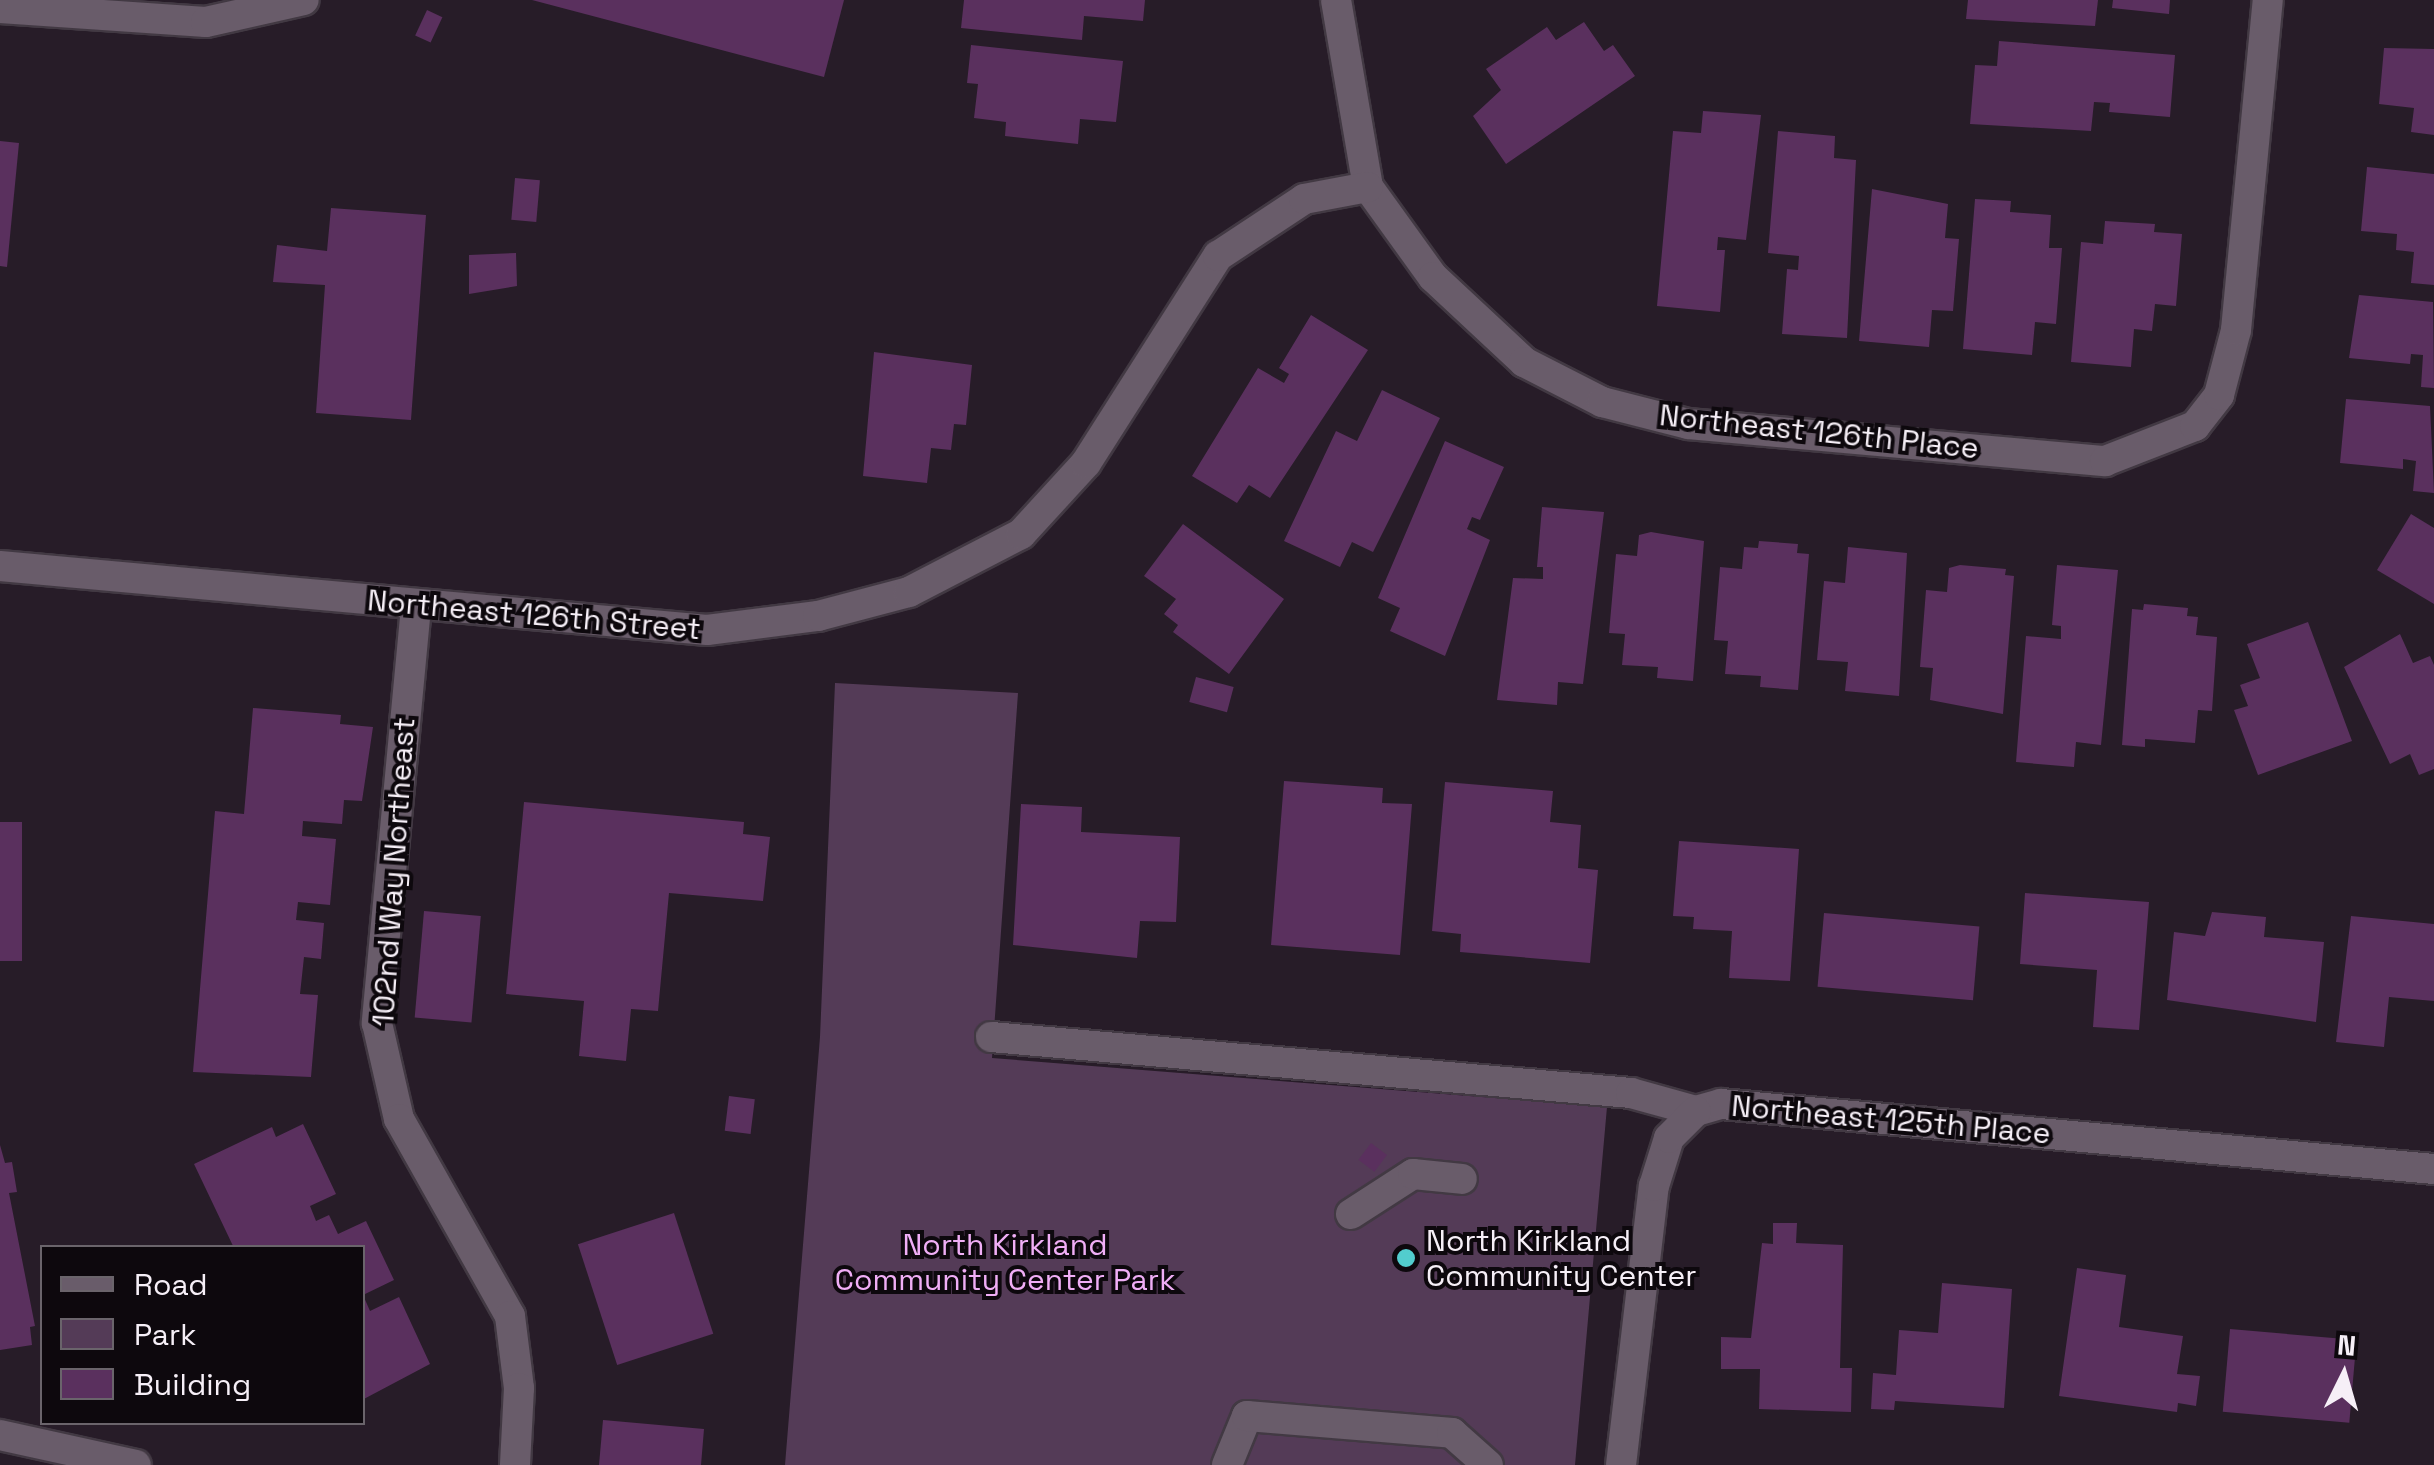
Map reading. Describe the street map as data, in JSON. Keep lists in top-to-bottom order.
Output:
{
  "streets": {
    "street": [
      "Northeast 126th Place",
      "Northeast 126th Street",
      "102nd Way Northeast",
      "Northeast 125th Place"
    ]
  },
  "crossings": [
    ["Northeast 126th Place", "Northeast 126th Street"],
    ["Northeast 126th Street", "102nd Way Northeast"]
  ],
  "parks": ["North Kirkland Community Center Park"],
  "places": ["North Kirkland Community Center"],
  "legend": ["Road", "Park", "Building"],
  "north": "top"
}
